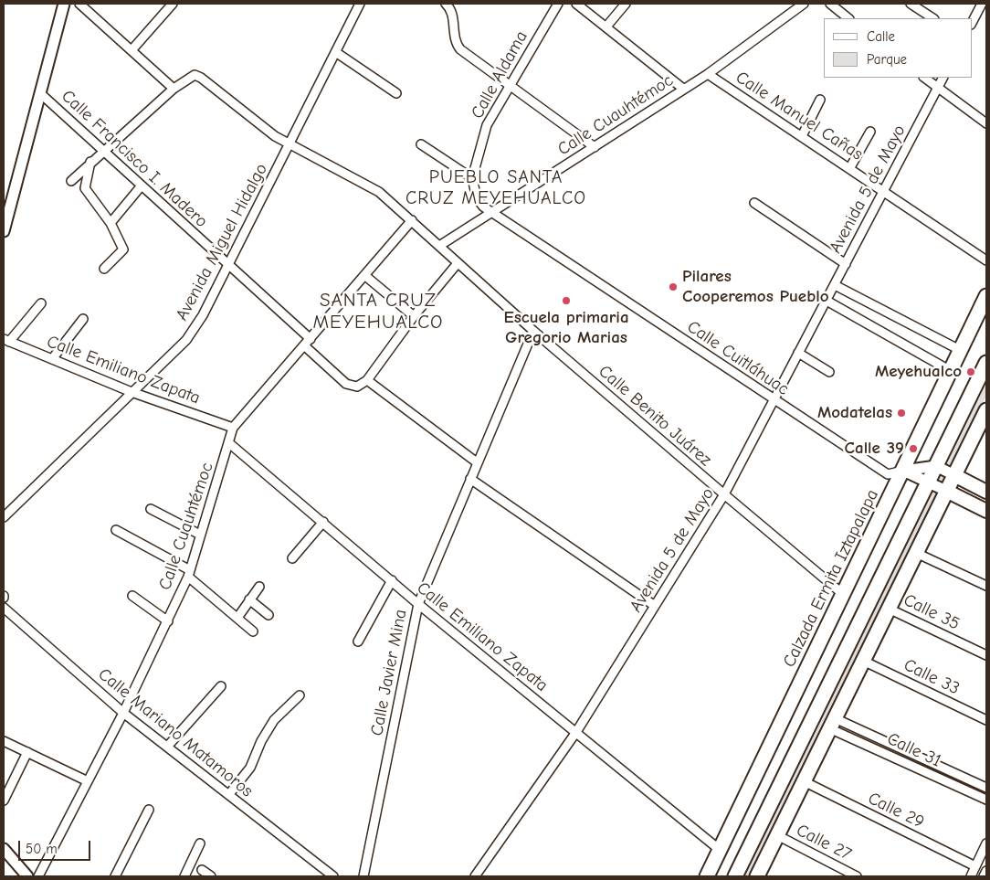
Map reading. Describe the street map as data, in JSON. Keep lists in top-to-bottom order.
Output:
{
  "streets": {
    "main road": ["Calzada Ermita Iztapalapa"],
    "street": [
      "Calle Aldama",
      "Calle Cuauhtémoc",
      "Calle Manuel Cañas",
      "Calle Francisco I. Madero",
      "Avenida 5 de Mayo",
      "Avenida Miguel Hidalgo",
      "Calle Cuitláhuac",
      "Calle Emiliano Zapata",
      "Calle Benito Juárez",
      "Calle 35",
      "Calle Javier Mina",
      "Calle 33",
      "Calle Mariano Matamoros",
      "Calle 31",
      "Calle 29",
      "Calle 27"
    ]
  },
  "crossings": [
    ["Calle Cuauhtémoc", "Calle Manuel Cañas"],
    ["Calle Cuauhtémoc", "Calle Francisco I. Madero"],
    ["Calle Cuauhtémoc", "Calle Cuitláhuac"],
    ["Calle Cuauhtémoc", "Calle Emiliano Zapata"],
    ["Calle Cuauhtémoc", "Calle Benito Juárez"],
    ["Calle Cuauhtémoc", "Calle Mariano Matamoros"],
    ["Calle Manuel Cañas", "Avenida 5 de Mayo"],
    ["Calle Francisco I. Madero", "Avenida Miguel Hidalgo"],
    ["Avenida 5 de Mayo", "Calle Cuitláhuac"],
    ["Avenida 5 de Mayo", "Calle Emiliano Zapata"],
    ["Avenida 5 de Mayo", "Calle Benito Juárez"],
    ["Avenida Miguel Hidalgo", "Calle Emiliano Zapata"],
    ["Avenida Miguel Hidalgo", "Calle Benito Juárez"],
    ["Calle Cuitláhuac", "Calzada Ermita Iztapalapa"],
    ["Calle Emiliano Zapata", "Calzada Ermita Iztapalapa"],
    ["Calle Emiliano Zapata", "Calle Javier Mina"],
    ["Calle Benito Juárez", "Calzada Ermita Iztapalapa"],
    ["Calle Benito Juárez", "Calle Javier Mina"]
  ],
  "districts": ["PUEBLO SANTA CRUZ MEYEHUALCO", "SANTA CRUZ MEYEHUALCO"],
  "places": [
    "Pilares Cooperemos Pueblo",
    "Escuela primaria Gregorio Marias",
    "Meyehualco",
    "Modatelas",
    "Calle 39"
  ],
  "legend": ["Calle", "Parque"],
  "scale_bar": "50 m"
}
